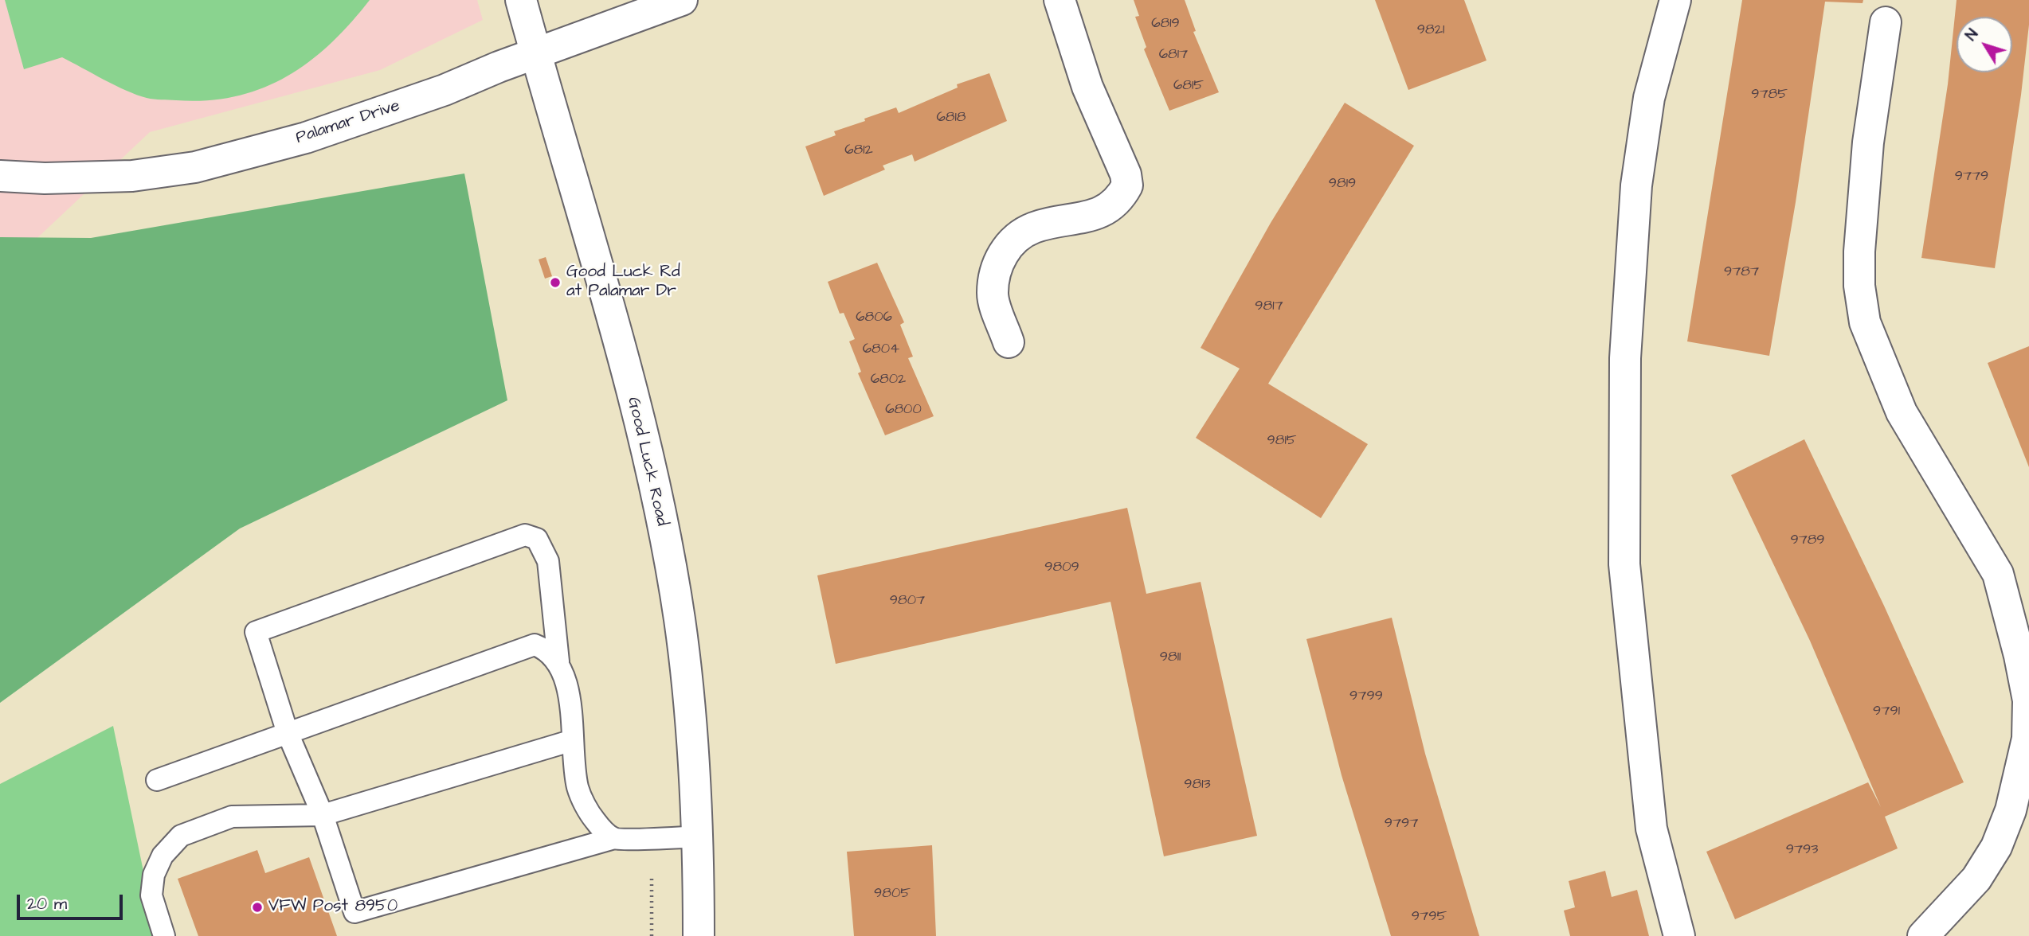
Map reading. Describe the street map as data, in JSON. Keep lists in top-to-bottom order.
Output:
{
  "streets": {
    "street": ["Palamar Drive", "Good Luck Road"]
  },
  "crossings": [
    ["Palamar Drive", "Good Luck Road"]
  ],
  "places": ["Good Luck Rd at Palamar Dr", "VFW Post 8950"],
  "house_numbers": [
    "6819",
    "9821",
    "6817",
    "6815",
    "9785",
    "6818",
    "6812",
    "9779",
    "9819",
    "9787",
    "9817",
    "6806",
    "6804",
    "6802",
    "6800",
    "9815",
    "9789",
    "9809",
    "9807",
    "9811",
    "9799",
    "9791",
    "9813",
    "9797",
    "9793",
    "9805",
    "9795"
  ],
  "scale_bar": "20 m",
  "north": "top left"
}
